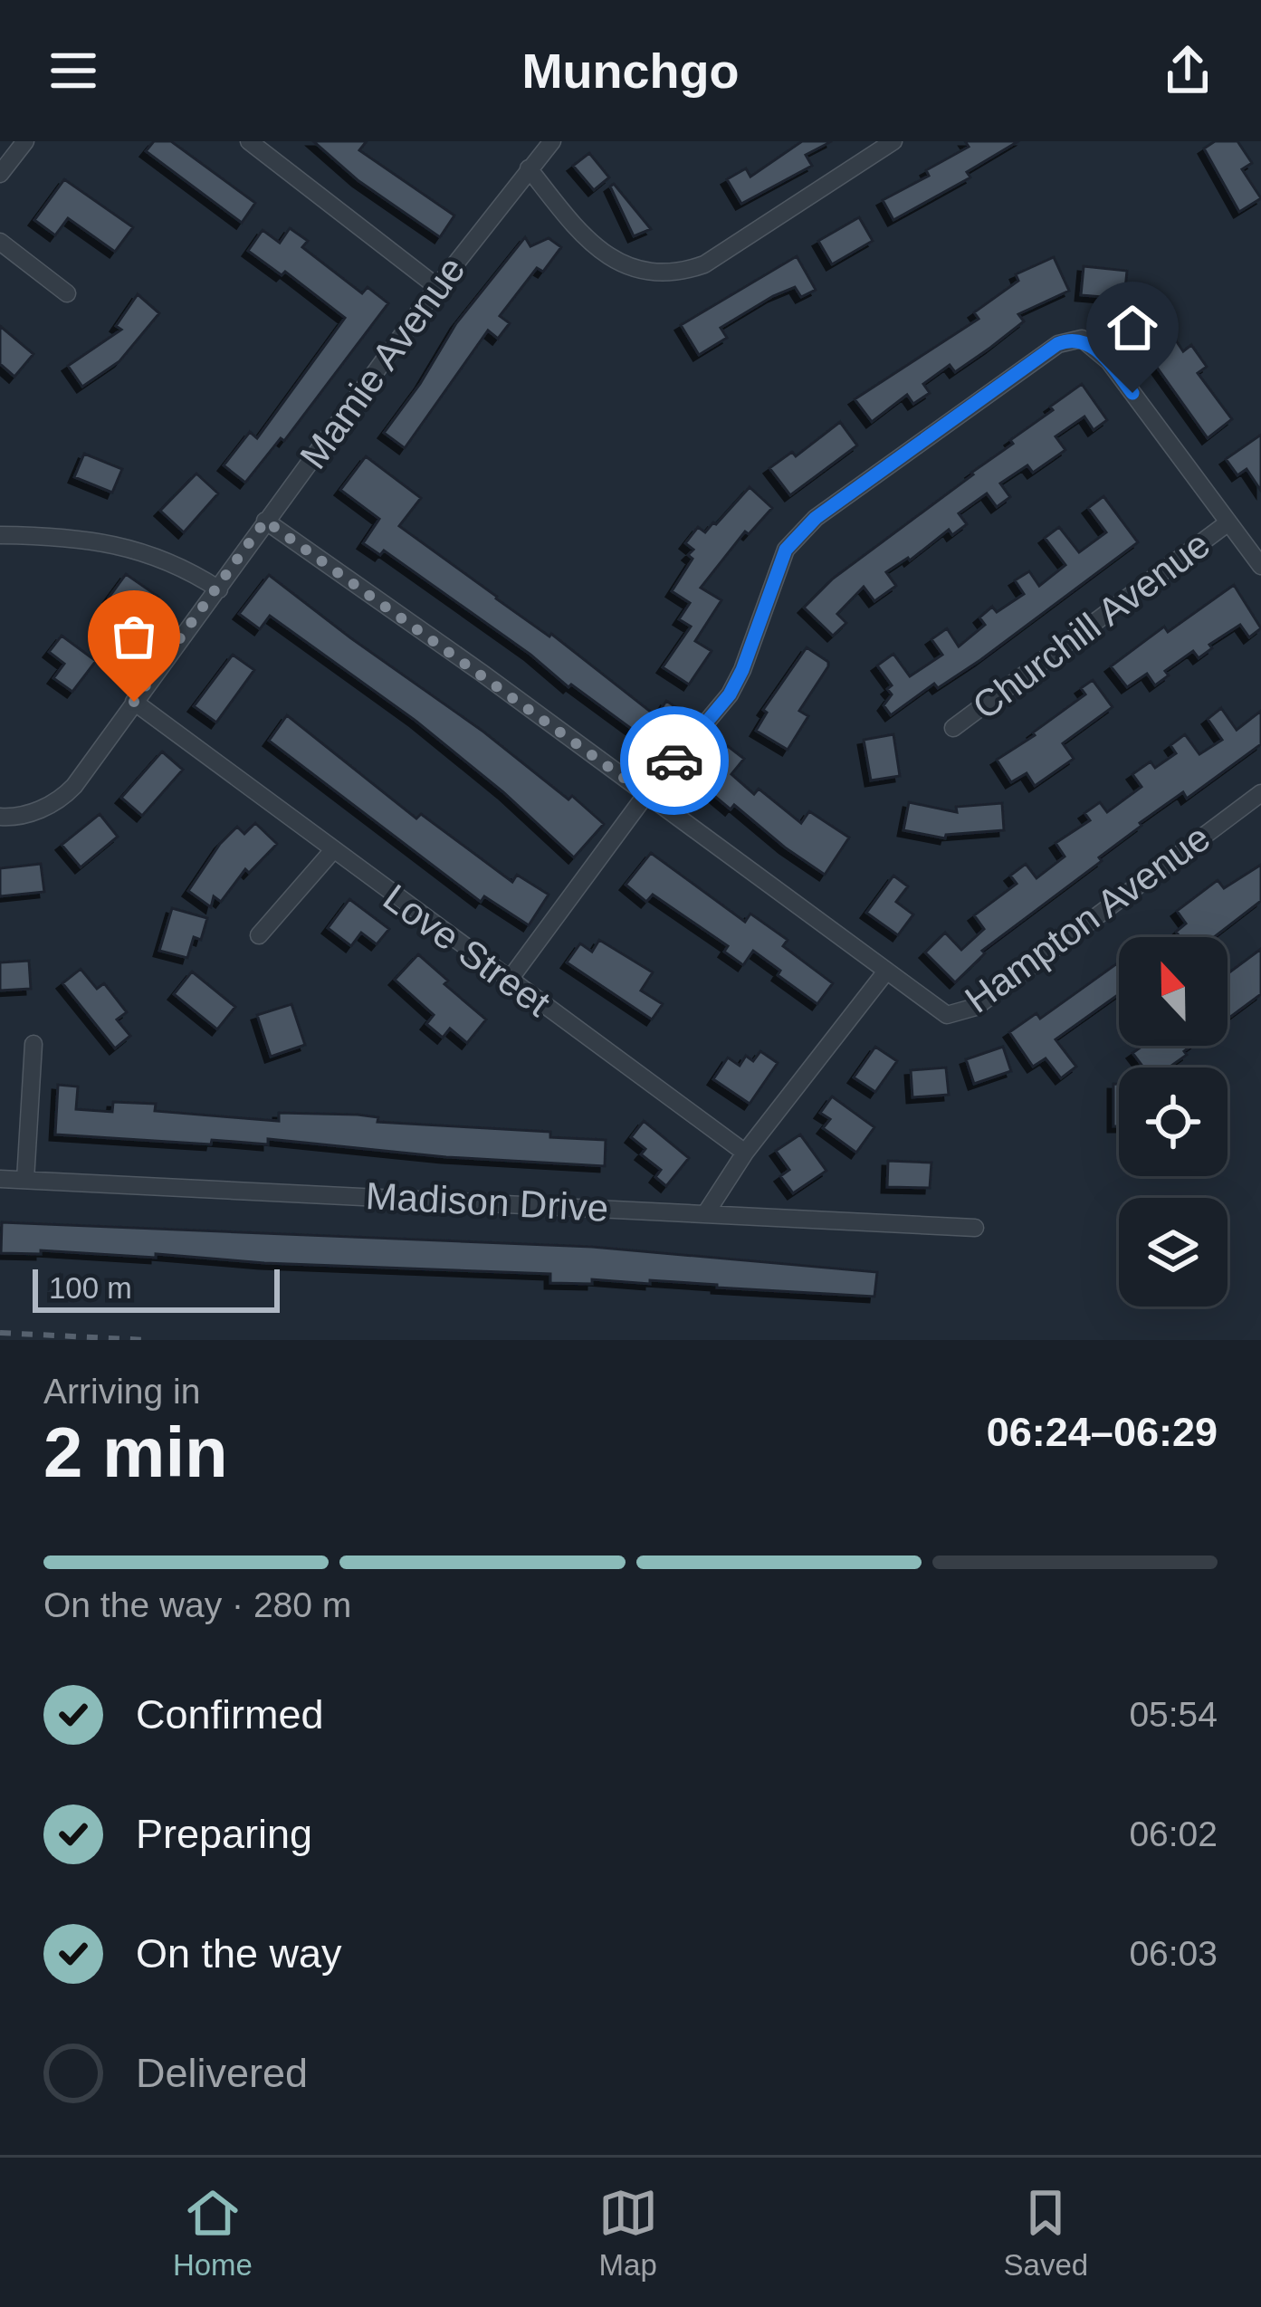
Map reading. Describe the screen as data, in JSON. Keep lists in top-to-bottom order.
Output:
{
  "streets": {
    "street": [
      "Mamie Avenue",
      "Churchill Avenue",
      "Hampton Avenue",
      "Love Street",
      "Madison Drive"
    ]
  },
  "crossings": [
    ["Mamie Avenue", "Love Street"]
  ],
  "scale_bar": "100 m",
  "north": "top",
  "page": {
    "header": "Munchgo",
    "scale": "100 m",
    "heading": ["2 min", "Arriving in", "06:24–06:29"],
    "bar": "On the way · 280 m",
    "list": [
      ["Confirmed", "05:54"],
      ["Preparing", "06:02"],
      ["On the way", "06:03"],
      "Delivered"
    ],
    "tabs": ["Home", "Map", "Saved"]
  }
}
